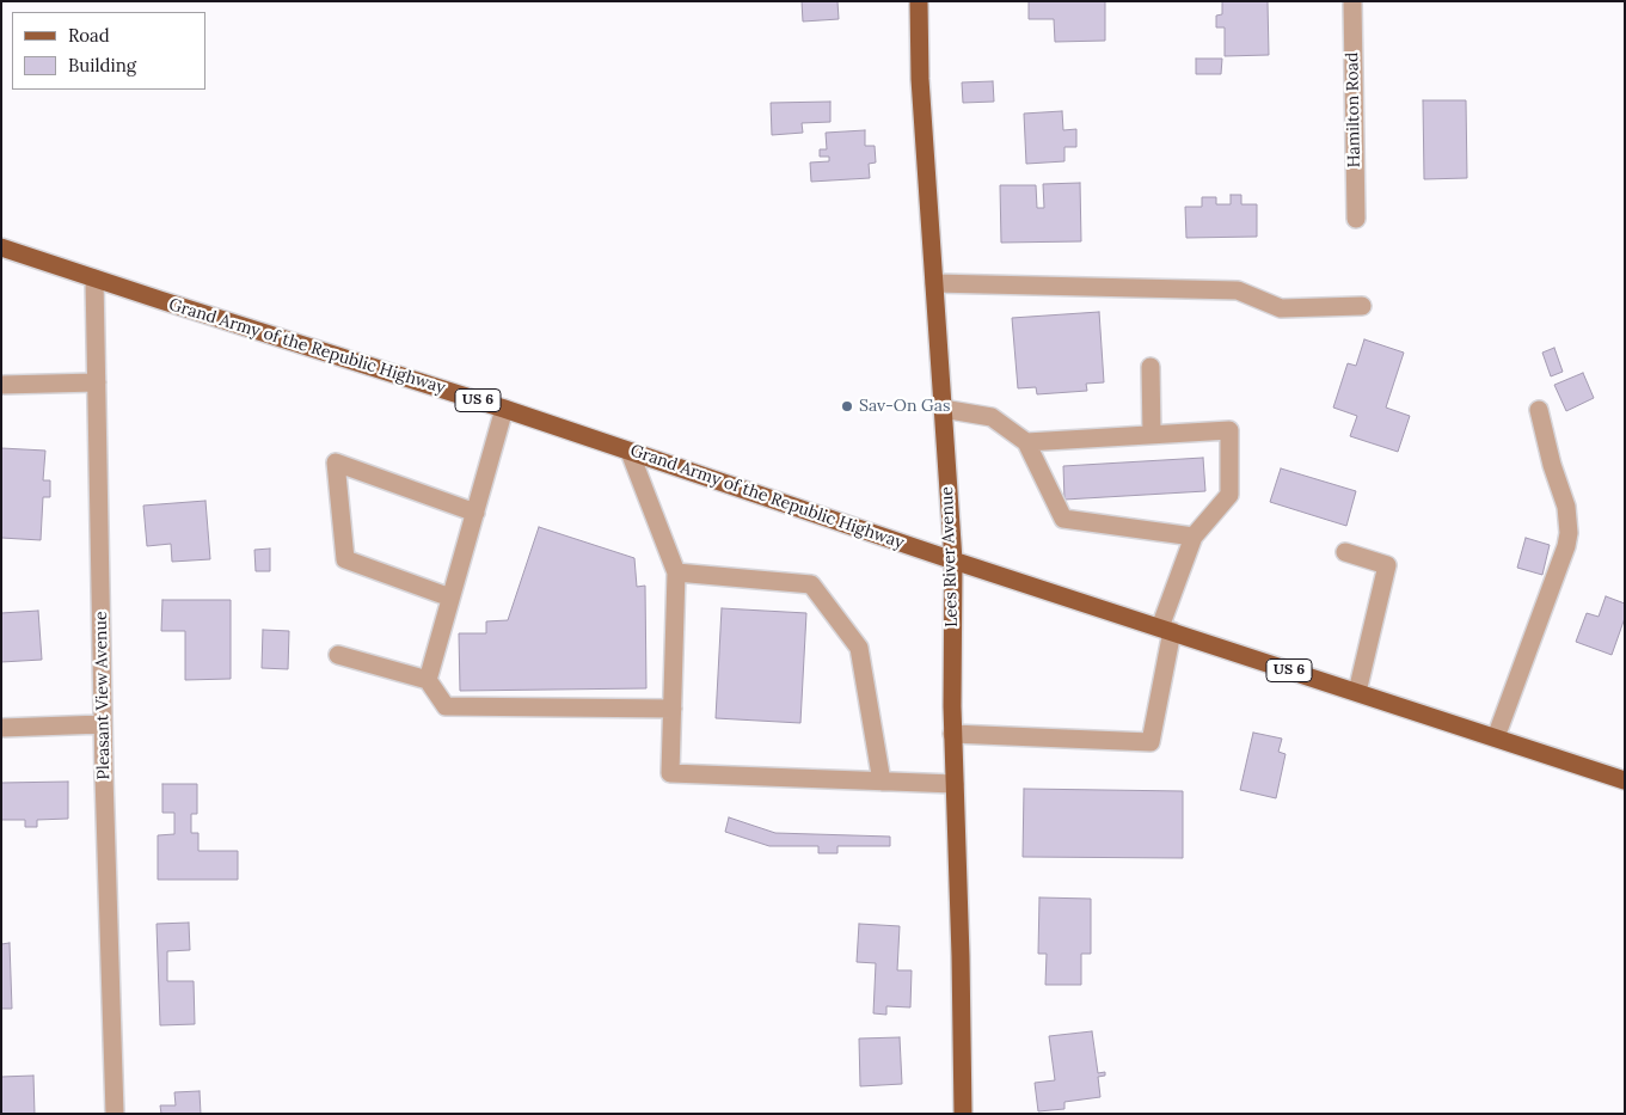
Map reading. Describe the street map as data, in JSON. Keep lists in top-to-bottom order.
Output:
{
  "streets": {
    "main road": ["Grand Army of the Republic Highway", "US 6", "Lees River Avenue"],
    "street": ["Hamilton Road", "Pleasant View Avenue"]
  },
  "crossings": [
    ["Grand Army of the Republic Highway", "US 6"],
    ["Grand Army of the Republic Highway", "Lees River Avenue"],
    ["Grand Army of the Republic Highway", "Pleasant View Avenue"],
    ["US 6", "Lees River Avenue"]
  ],
  "places": ["Sav-On Gas"],
  "legend": ["Road", "Building"]
}
